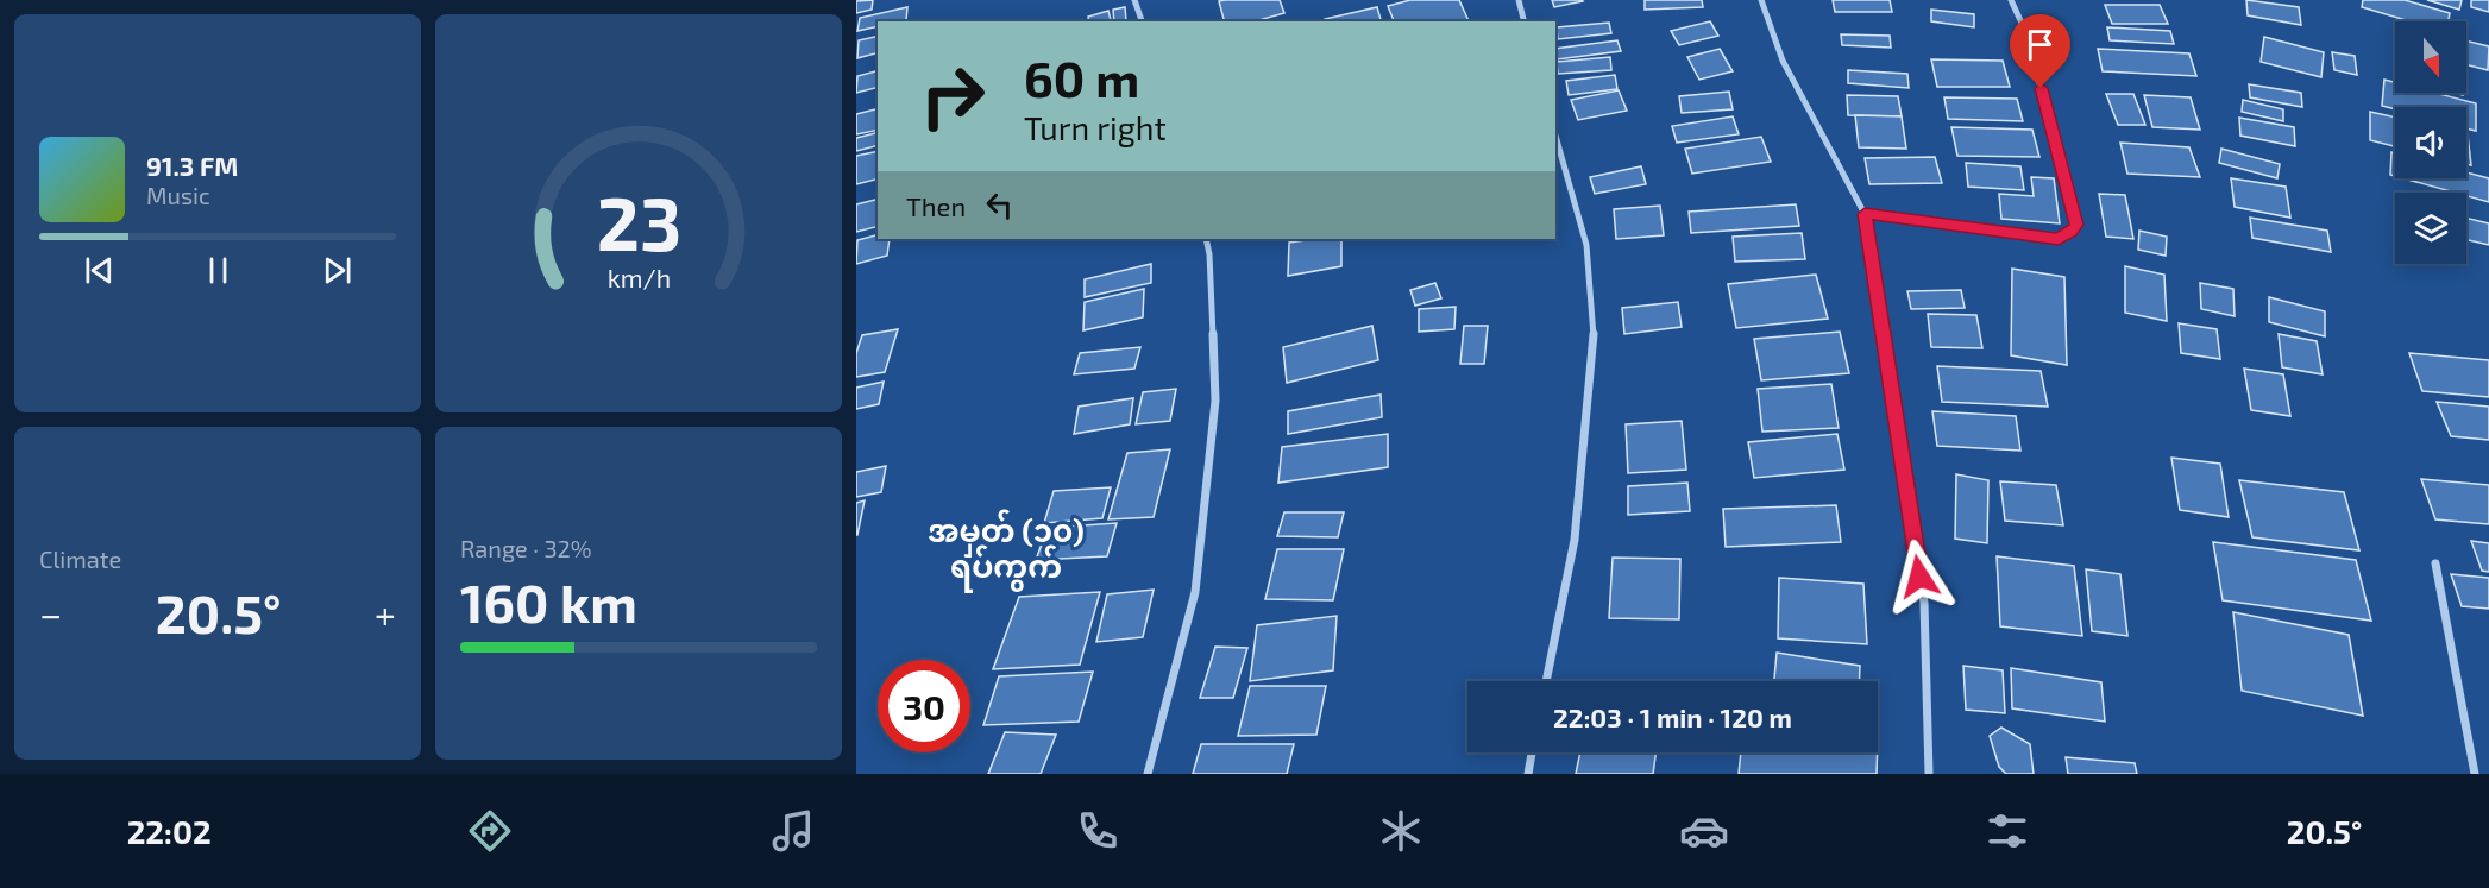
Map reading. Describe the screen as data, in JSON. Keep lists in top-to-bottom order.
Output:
{
  "districts": ["အမှတ် (၁၀) ရပ်ကွက်"],
  "north": "bottom",
  "page": {
    "turn": ["60 m", "Turn right"],
    "song": ["91.3 FM", "Music"],
    "then": "Then",
    "tile": [
      "Climate",
      ["Range · 32%", "160 km"]
    ],
    "heat": ["−", "20.5°", "+"],
    "limit": "30",
    "trip": "22:03 · 1 min · 120 m",
    "tabs": ["22:02", "20.5°"],
    "gauge": ["23", "km/h"]
  }
}
